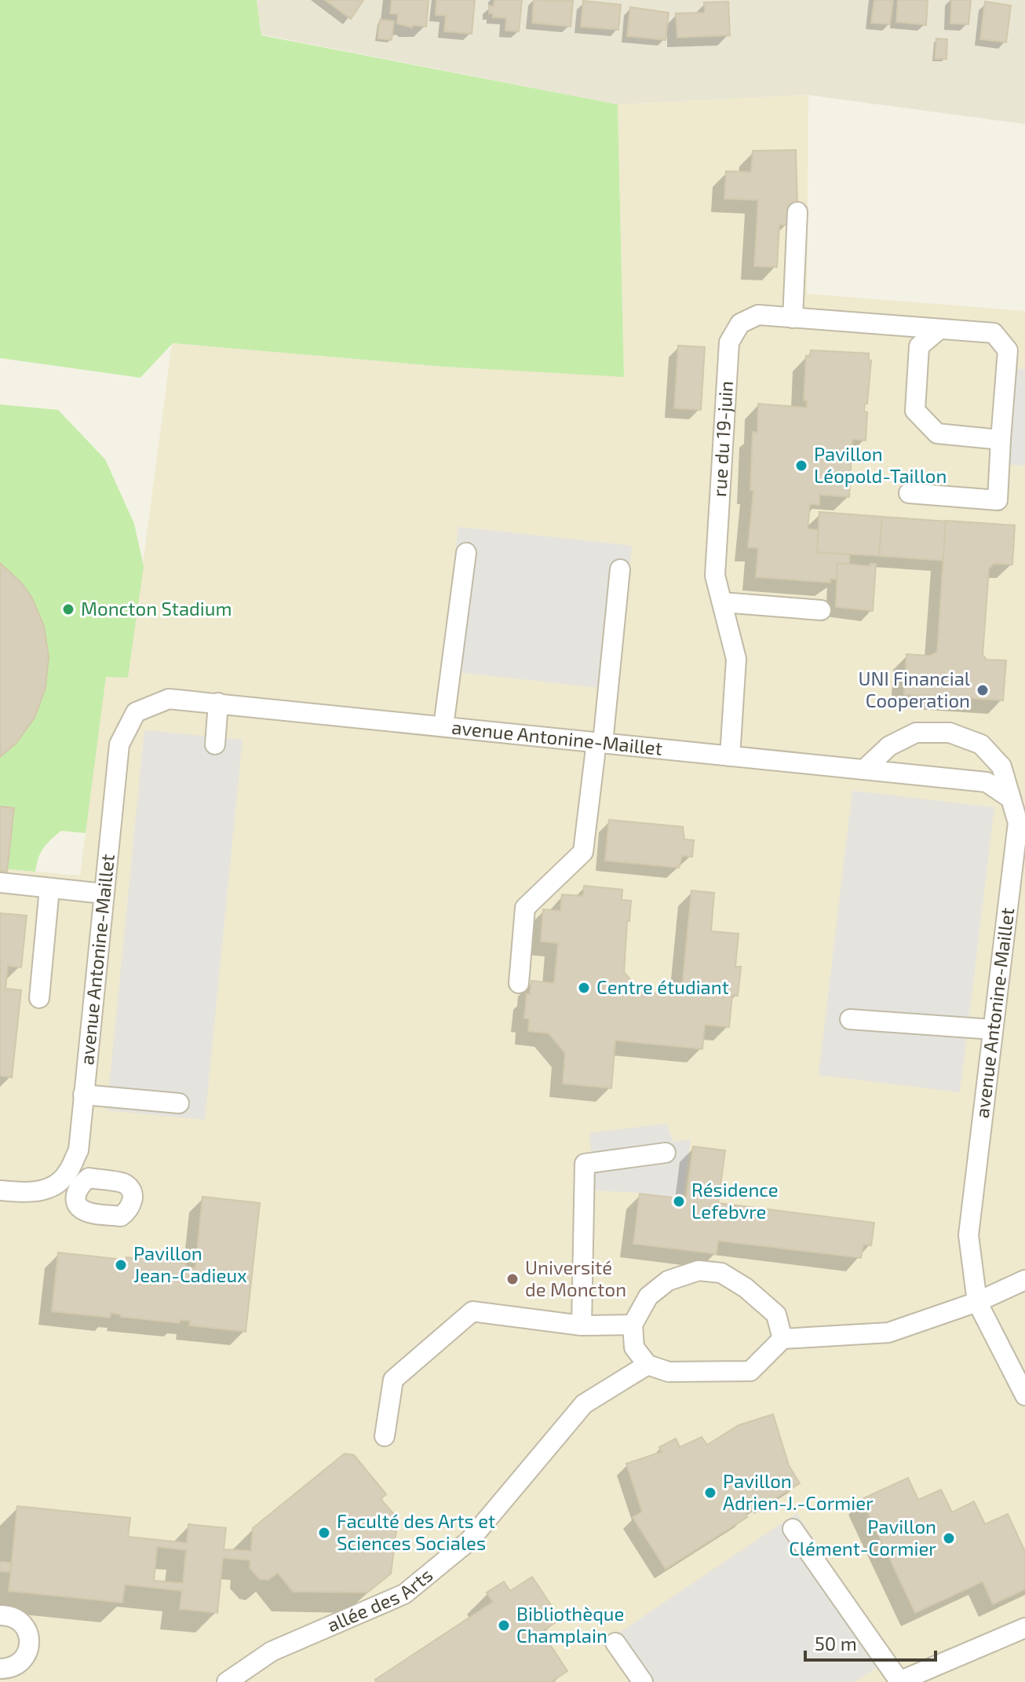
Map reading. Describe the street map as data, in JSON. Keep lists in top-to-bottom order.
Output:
{
  "streets": {
    "street": ["rue du 19-juin", "avenue Antonine-Maillet", "allée des Arts"]
  },
  "crossings": [
    ["rue du 19-juin", "avenue Antonine-Maillet"]
  ],
  "places": [
    "Pavillon Léopold-Taillon",
    "Moncton Stadium",
    "UNI Financial Cooperation",
    "Centre étudiant",
    "Résidence Lefebvre",
    "Pavillon Jean-Cadieux",
    "Université de Moncton",
    "Pavillon Adrien-J.-Cormier",
    "Faculté des Arts et Sciences Sociales",
    "Pavillon Clément-Cormier",
    "Bibliothèque Champlain"
  ],
  "scale_bar": "50 m"
}
